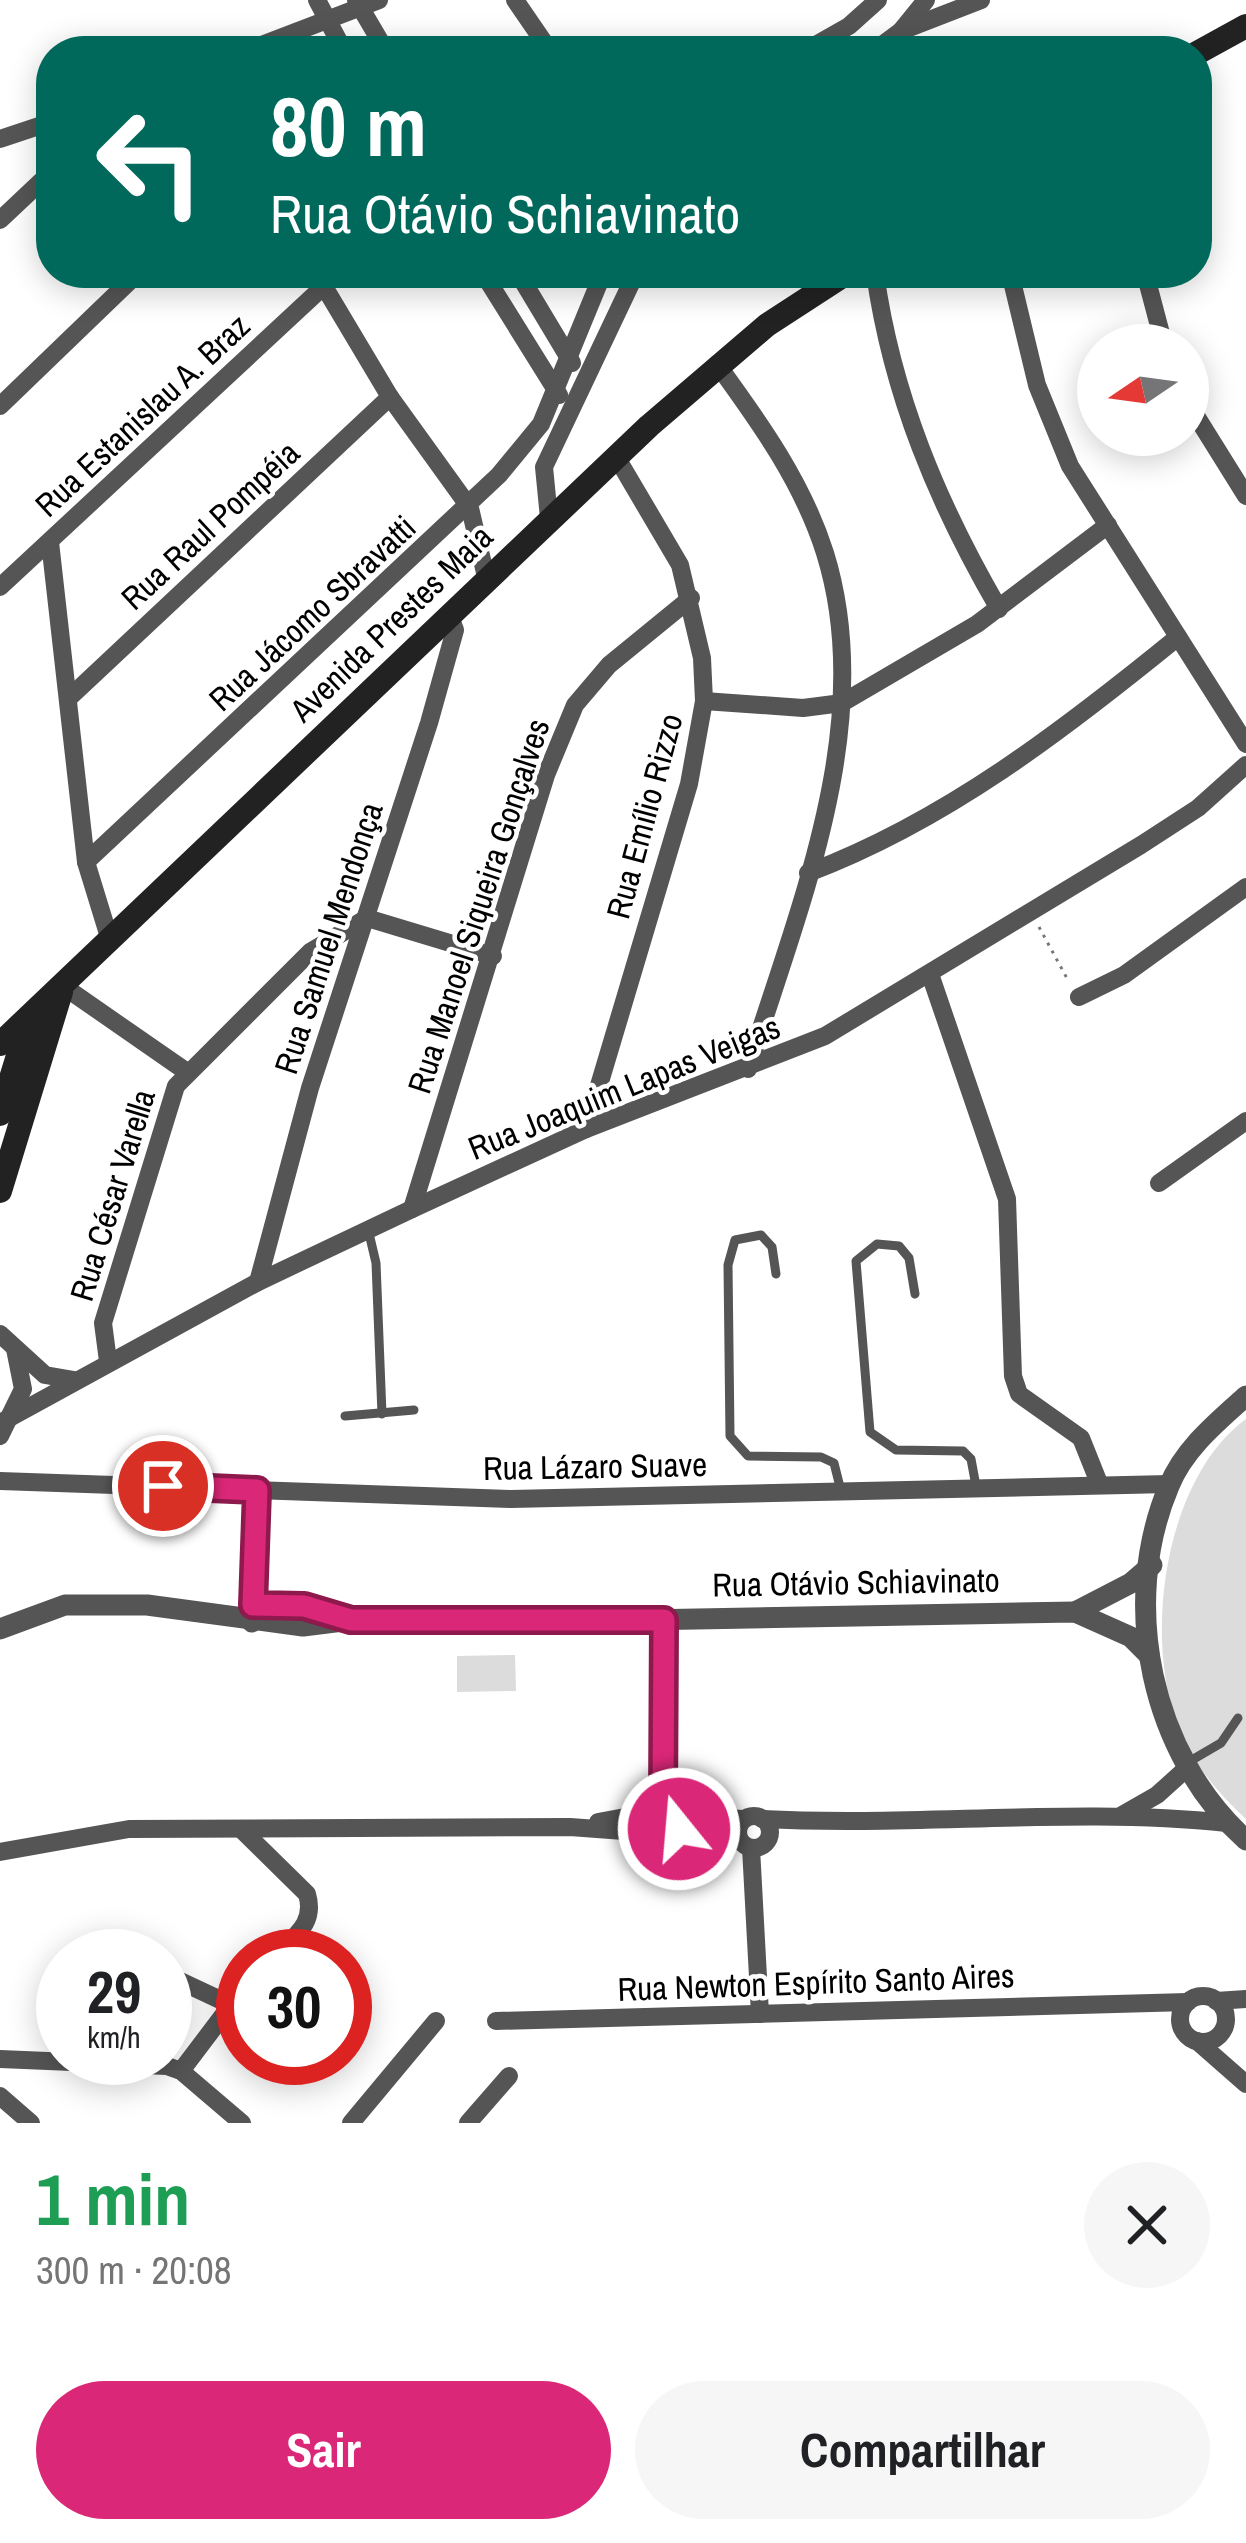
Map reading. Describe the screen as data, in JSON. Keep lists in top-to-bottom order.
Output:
{
  "streets": {
    "main road": ["Avenida Prestes Maia"],
    "street": [
      "Rua Estanislau A. Braz",
      "Rua Raul Pompéia",
      "Rua Jácomo Sbravatti",
      "Rua Emílio Rizzo",
      "Rua Manoel Siqueira Gonçalves",
      "Rua Samuel Mendonça",
      "Rua Joaquim Lapas Veigas",
      "Rua César Varella",
      "Rua Lázaro Suave",
      "Rua Otávio Schiavinato",
      "Rua Newton Espírito Santo Aires"
    ]
  },
  "crossings": [
    ["Avenida Prestes Maia", "Rua Emílio Rizzo"],
    ["Avenida Prestes Maia", "Rua Samuel Mendonça"],
    ["Rua Emílio Rizzo", "Rua Manoel Siqueira Gonçalves"],
    ["Rua Emílio Rizzo", "Rua Joaquim Lapas Veigas"],
    ["Rua Manoel Siqueira Gonçalves", "Rua Joaquim Lapas Veigas"],
    ["Rua Samuel Mendonça", "Rua Joaquim Lapas Veigas"],
    ["Rua Samuel Mendonça", "Rua César Varella"],
    ["Rua Joaquim Lapas Veigas", "Rua César Varella"]
  ],
  "north": "left",
  "page": {
    "turn": ["80 m", "Rua Otávio Schiavinato"],
    "speed": "29 km/h",
    "limit": "30",
    "heading": ["1 min", "300 m · 20:08"],
    "buttons": ["Sair", "Compartilhar"]
  }
}
